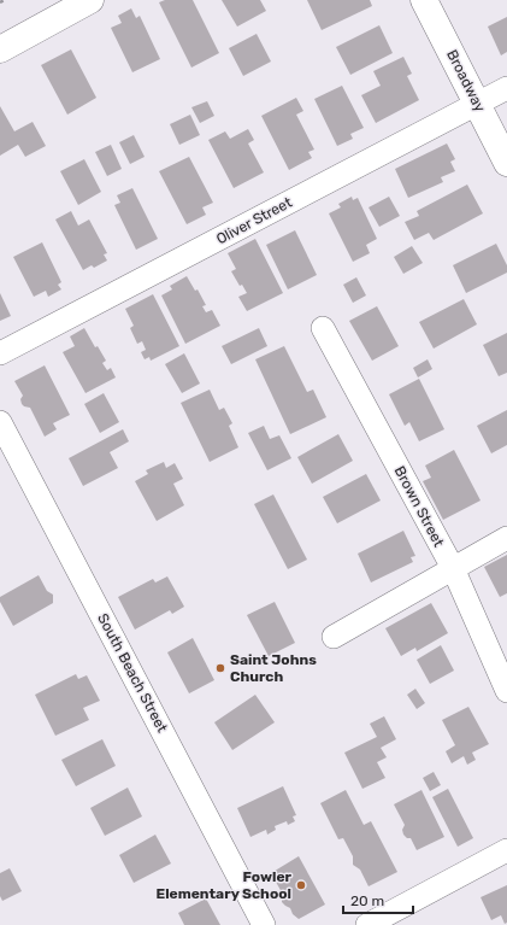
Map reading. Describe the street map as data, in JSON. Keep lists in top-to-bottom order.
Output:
{
  "streets": {
    "main road": ["Broadway"],
    "street": ["Oliver Street", "Brown Street", "South Beach Street"]
  },
  "crossings": [
    ["Broadway", "Oliver Street"]
  ],
  "places": ["Saint Johns Church", "Fowler Elementary School"],
  "scale_bar": "20 m"
}
